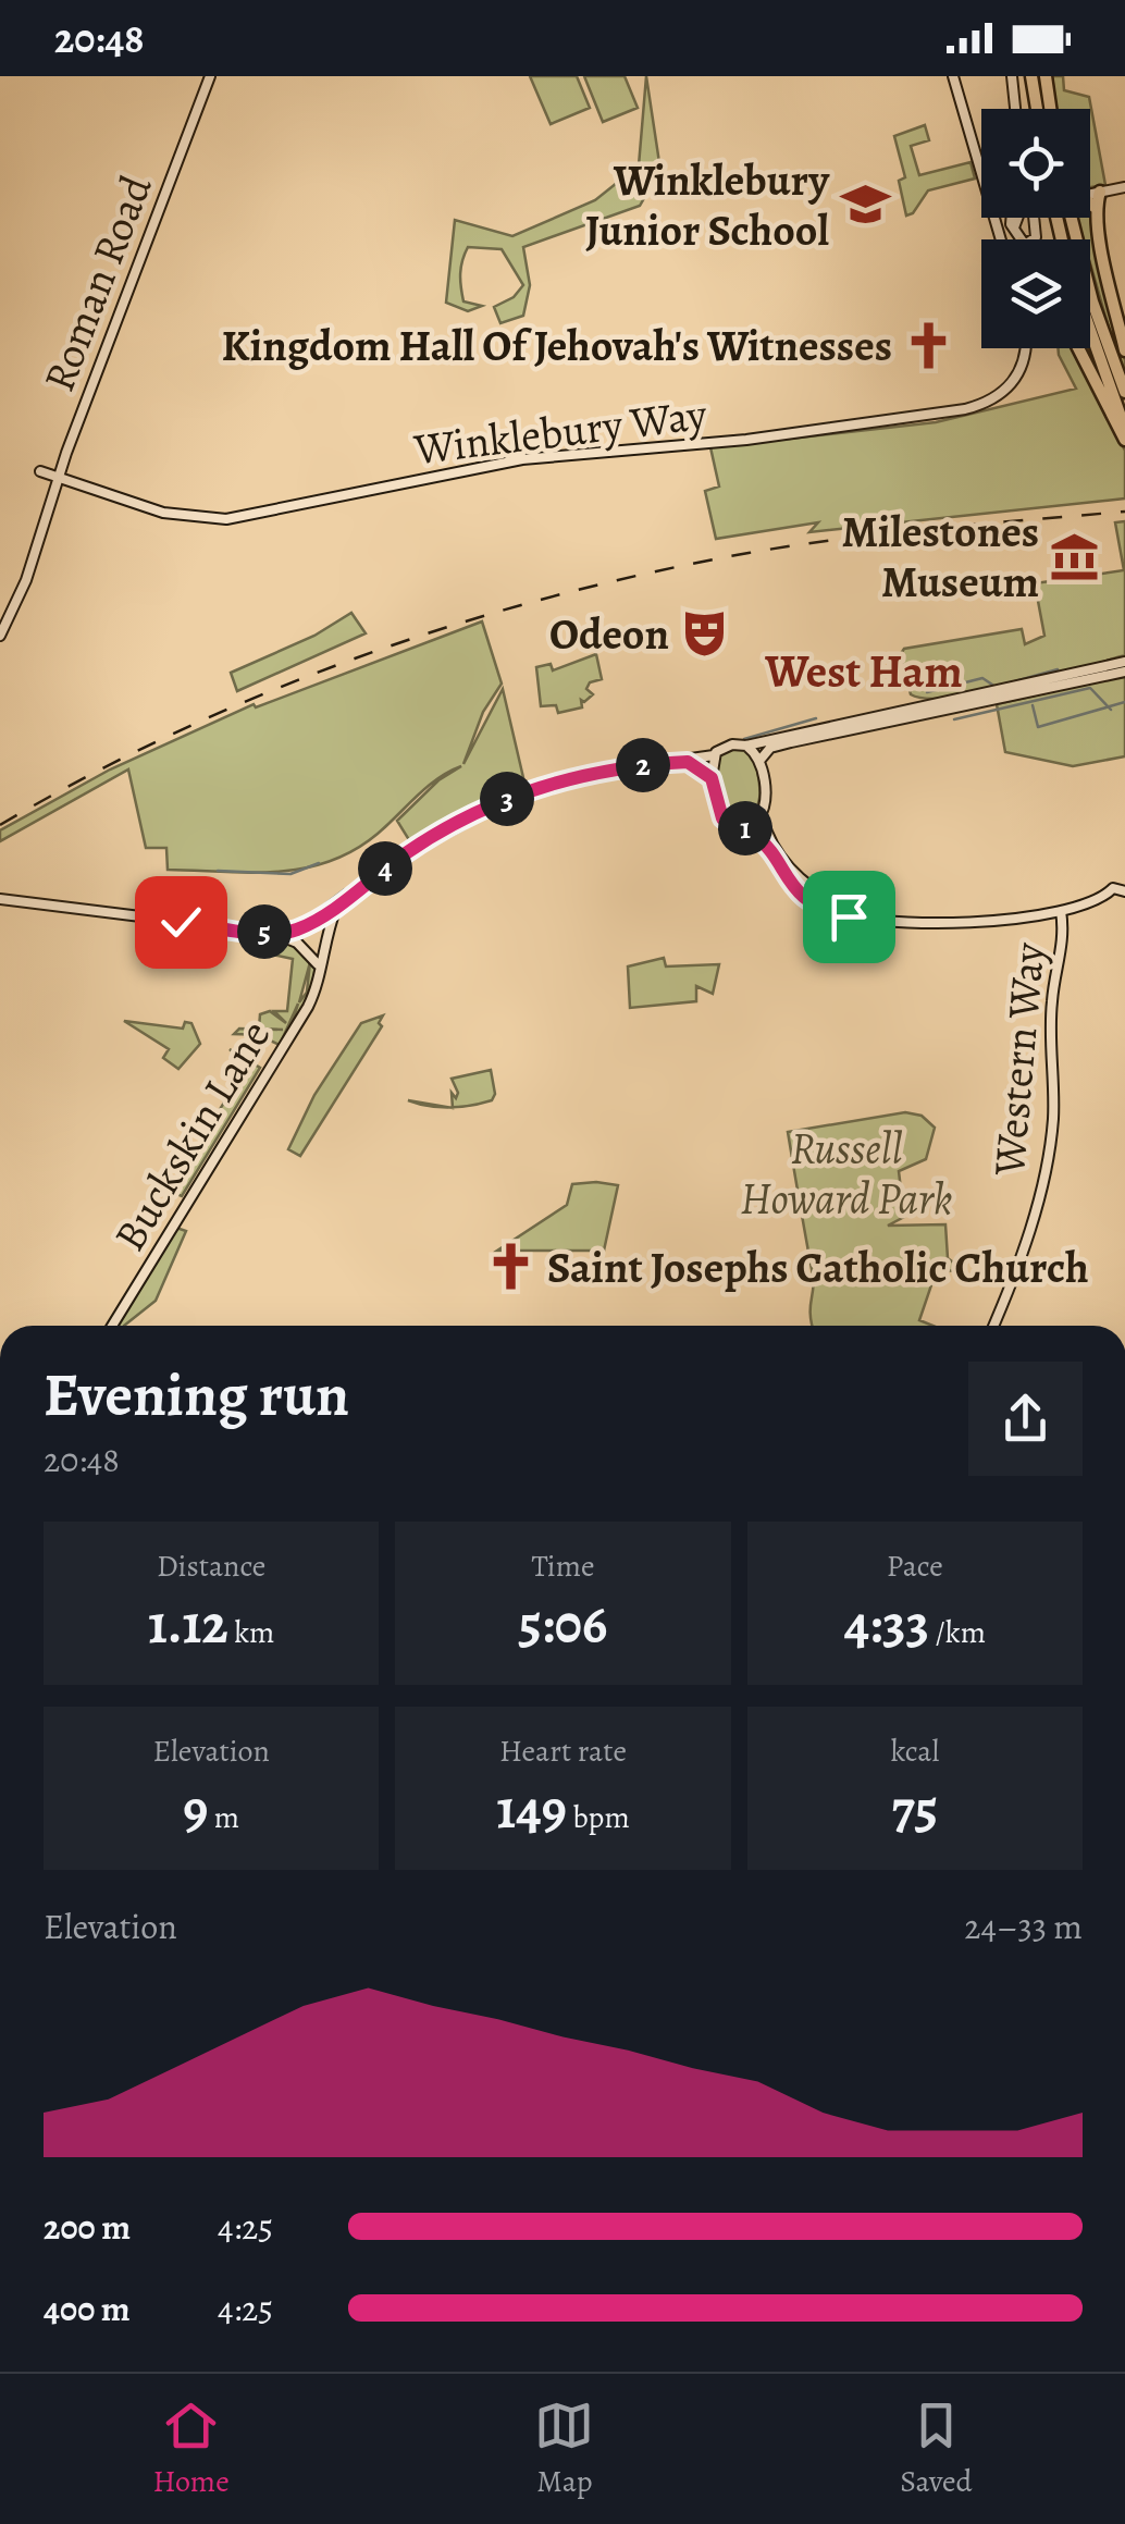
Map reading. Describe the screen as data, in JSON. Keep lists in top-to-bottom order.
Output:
{
  "streets": {
    "street": [
      "Roman Road",
      "Winklebury Way",
      "Western Way",
      "Buckskin Lane"
    ]
  },
  "crossings": [
    ["Roman Road", "Winklebury Way"]
  ],
  "districts": ["West Ham"],
  "parks": ["Russell Howard Park"],
  "places": {
    "school or university": ["Winklebury Junior School"],
    "church": ["Kingdom Hall Of Jehovah's Witnesses", "Saint Josephs Catholic Church"],
    "museum": ["Milestones Museum"],
    "theatre": ["Odeon"]
  },
  "page": {
    "status": "20:48",
    "pins": [
      "2",
      "3",
      "1",
      "4",
      "5"
    ],
    "heading": ["Evening run", "20:48"],
    "stats": [
      ["Distance", "1.12 km"],
      ["Time", "5:06"],
      ["Pace", "4:33 /km"],
      ["Elevation", "9 m"],
      ["Heart rate", "149 bpm"],
      ["kcal", "75"]
    ],
    "chart": ["Elevation", "24–33 m"],
    "list": [
      {
        "name": "200 m",
        "note": "4:25"
      },
      {
        "name": "400 m",
        "note": "4:25"
      }
    ],
    "tabs": ["Home", "Map", "Saved"]
  }
}
